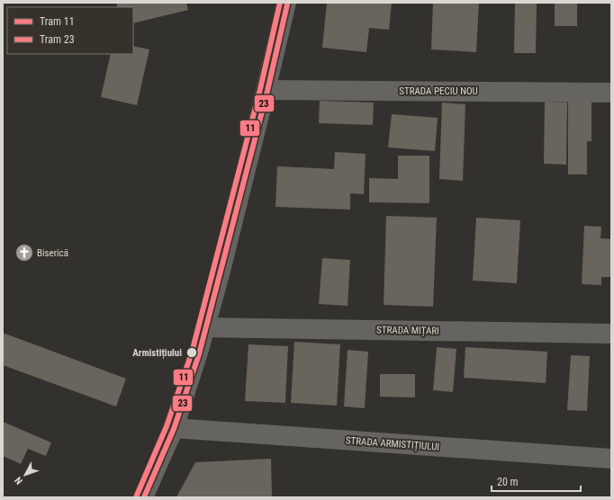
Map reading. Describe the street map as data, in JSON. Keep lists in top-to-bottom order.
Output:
{
  "streets": {
    "street": ["STRADA PECIU NOU", "STRADA MIȚARI", "STRADA ARMISTIȚIULUI"]
  },
  "places": {
    "church": ["Biserică"],
    "other": ["Armistițiului"]
  },
  "lines": ["tram line 11", "tram line 23"],
  "legend": ["Tram 11", "Tram 23"],
  "scale_bar": "20 m",
  "north": "bottom left"
}
